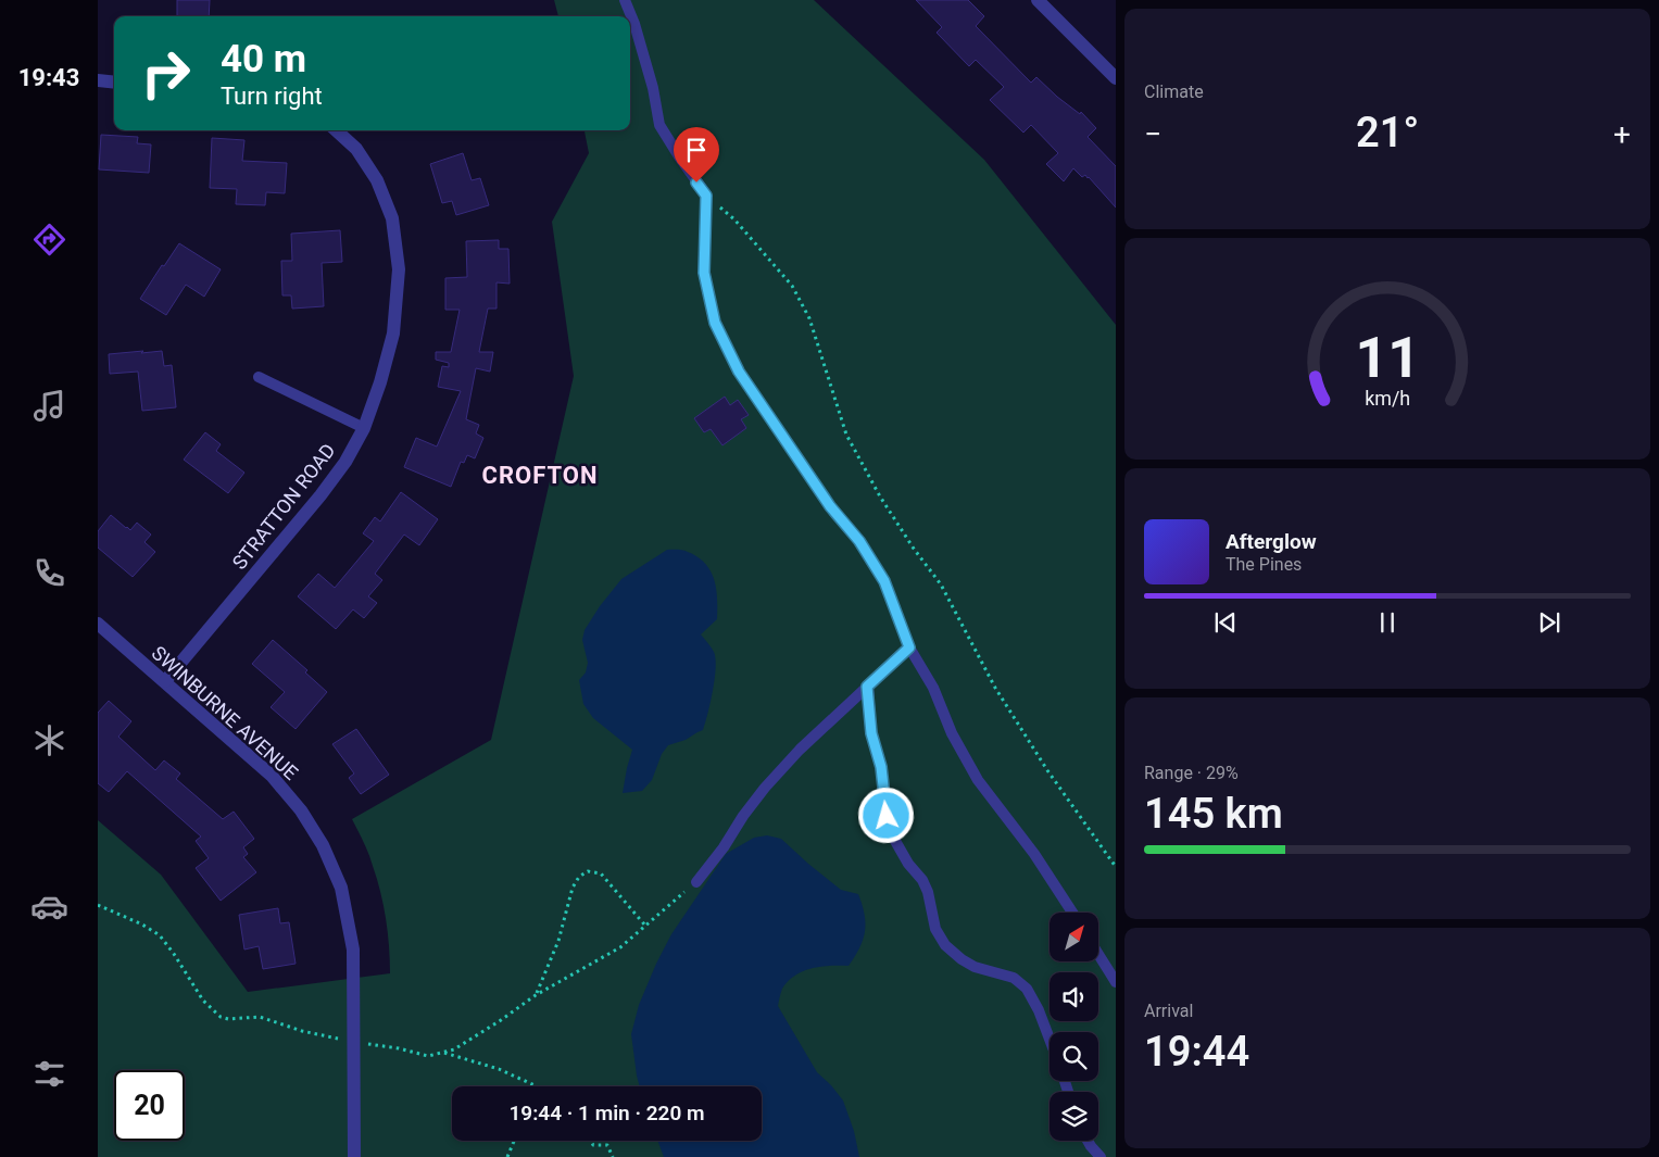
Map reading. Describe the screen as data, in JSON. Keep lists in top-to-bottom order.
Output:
{
  "streets": {
    "street": ["STRATTON ROAD", "SWINBURNE AVENUE"]
  },
  "crossings": [
    ["STRATTON ROAD", "SWINBURNE AVENUE"]
  ],
  "districts": ["CROFTON"],
  "north": "top right",
  "page": {
    "tabs": "19:43",
    "tile": [
      "Climate",
      ["Range · 29%", "145 km"],
      ["Arrival", "19:44"]
    ],
    "turn": ["40 m", "Turn right"],
    "heat": ["−", "21°", "+"],
    "song": ["Afterglow", "The Pines"],
    "limit": "20",
    "trip": "19:44 · 1 min · 220 m",
    "gauge": ["11", "km/h"]
  }
}
